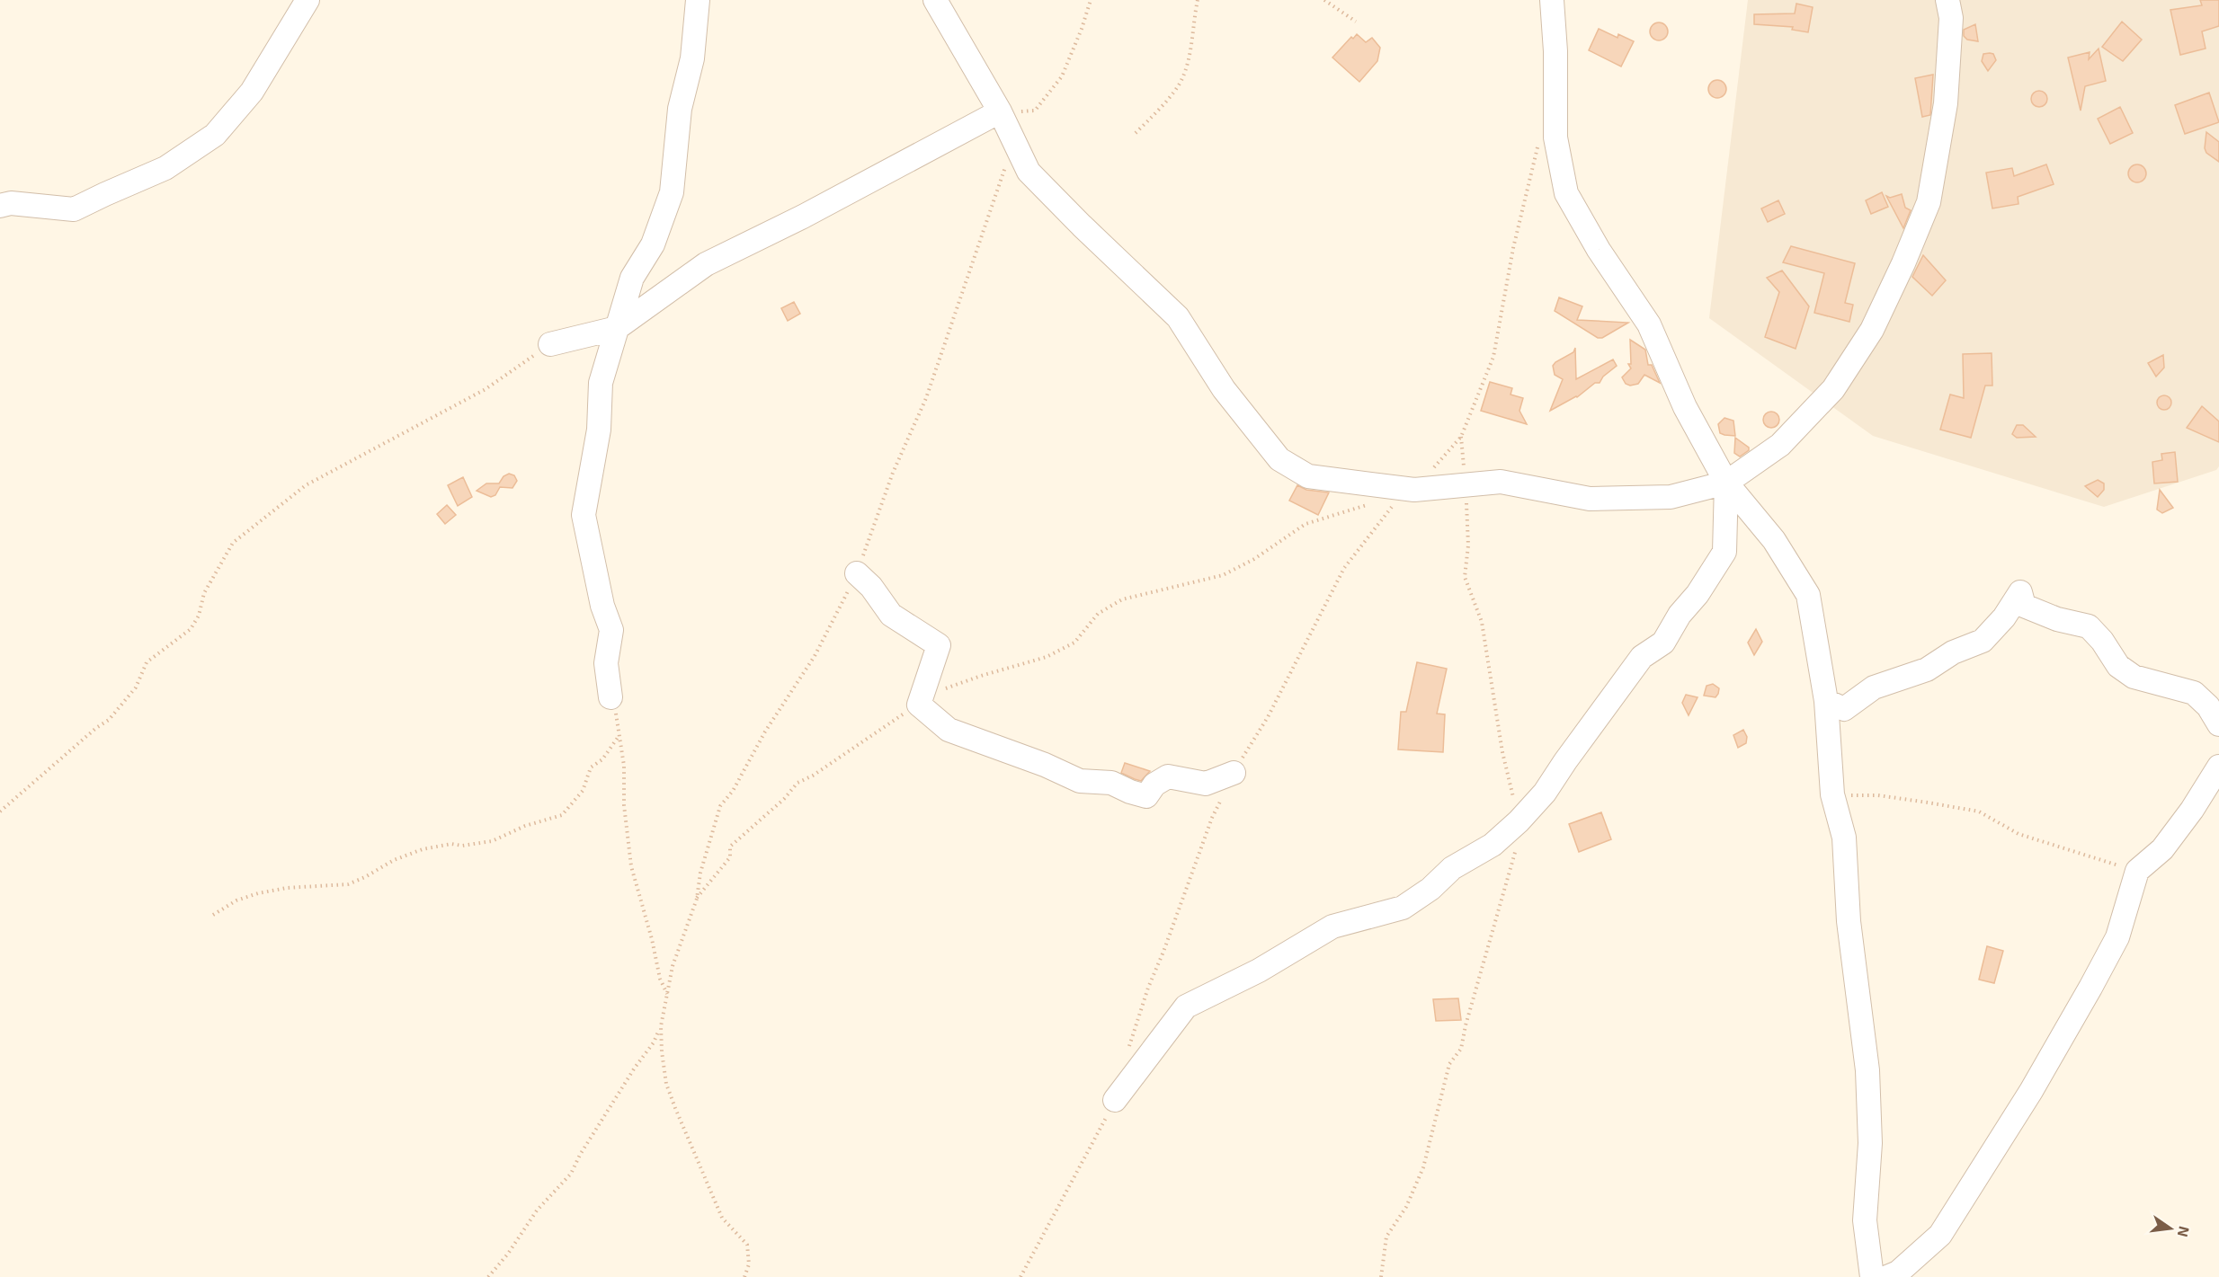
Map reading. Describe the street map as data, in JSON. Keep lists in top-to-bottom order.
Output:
{
  "north": "right"
}
